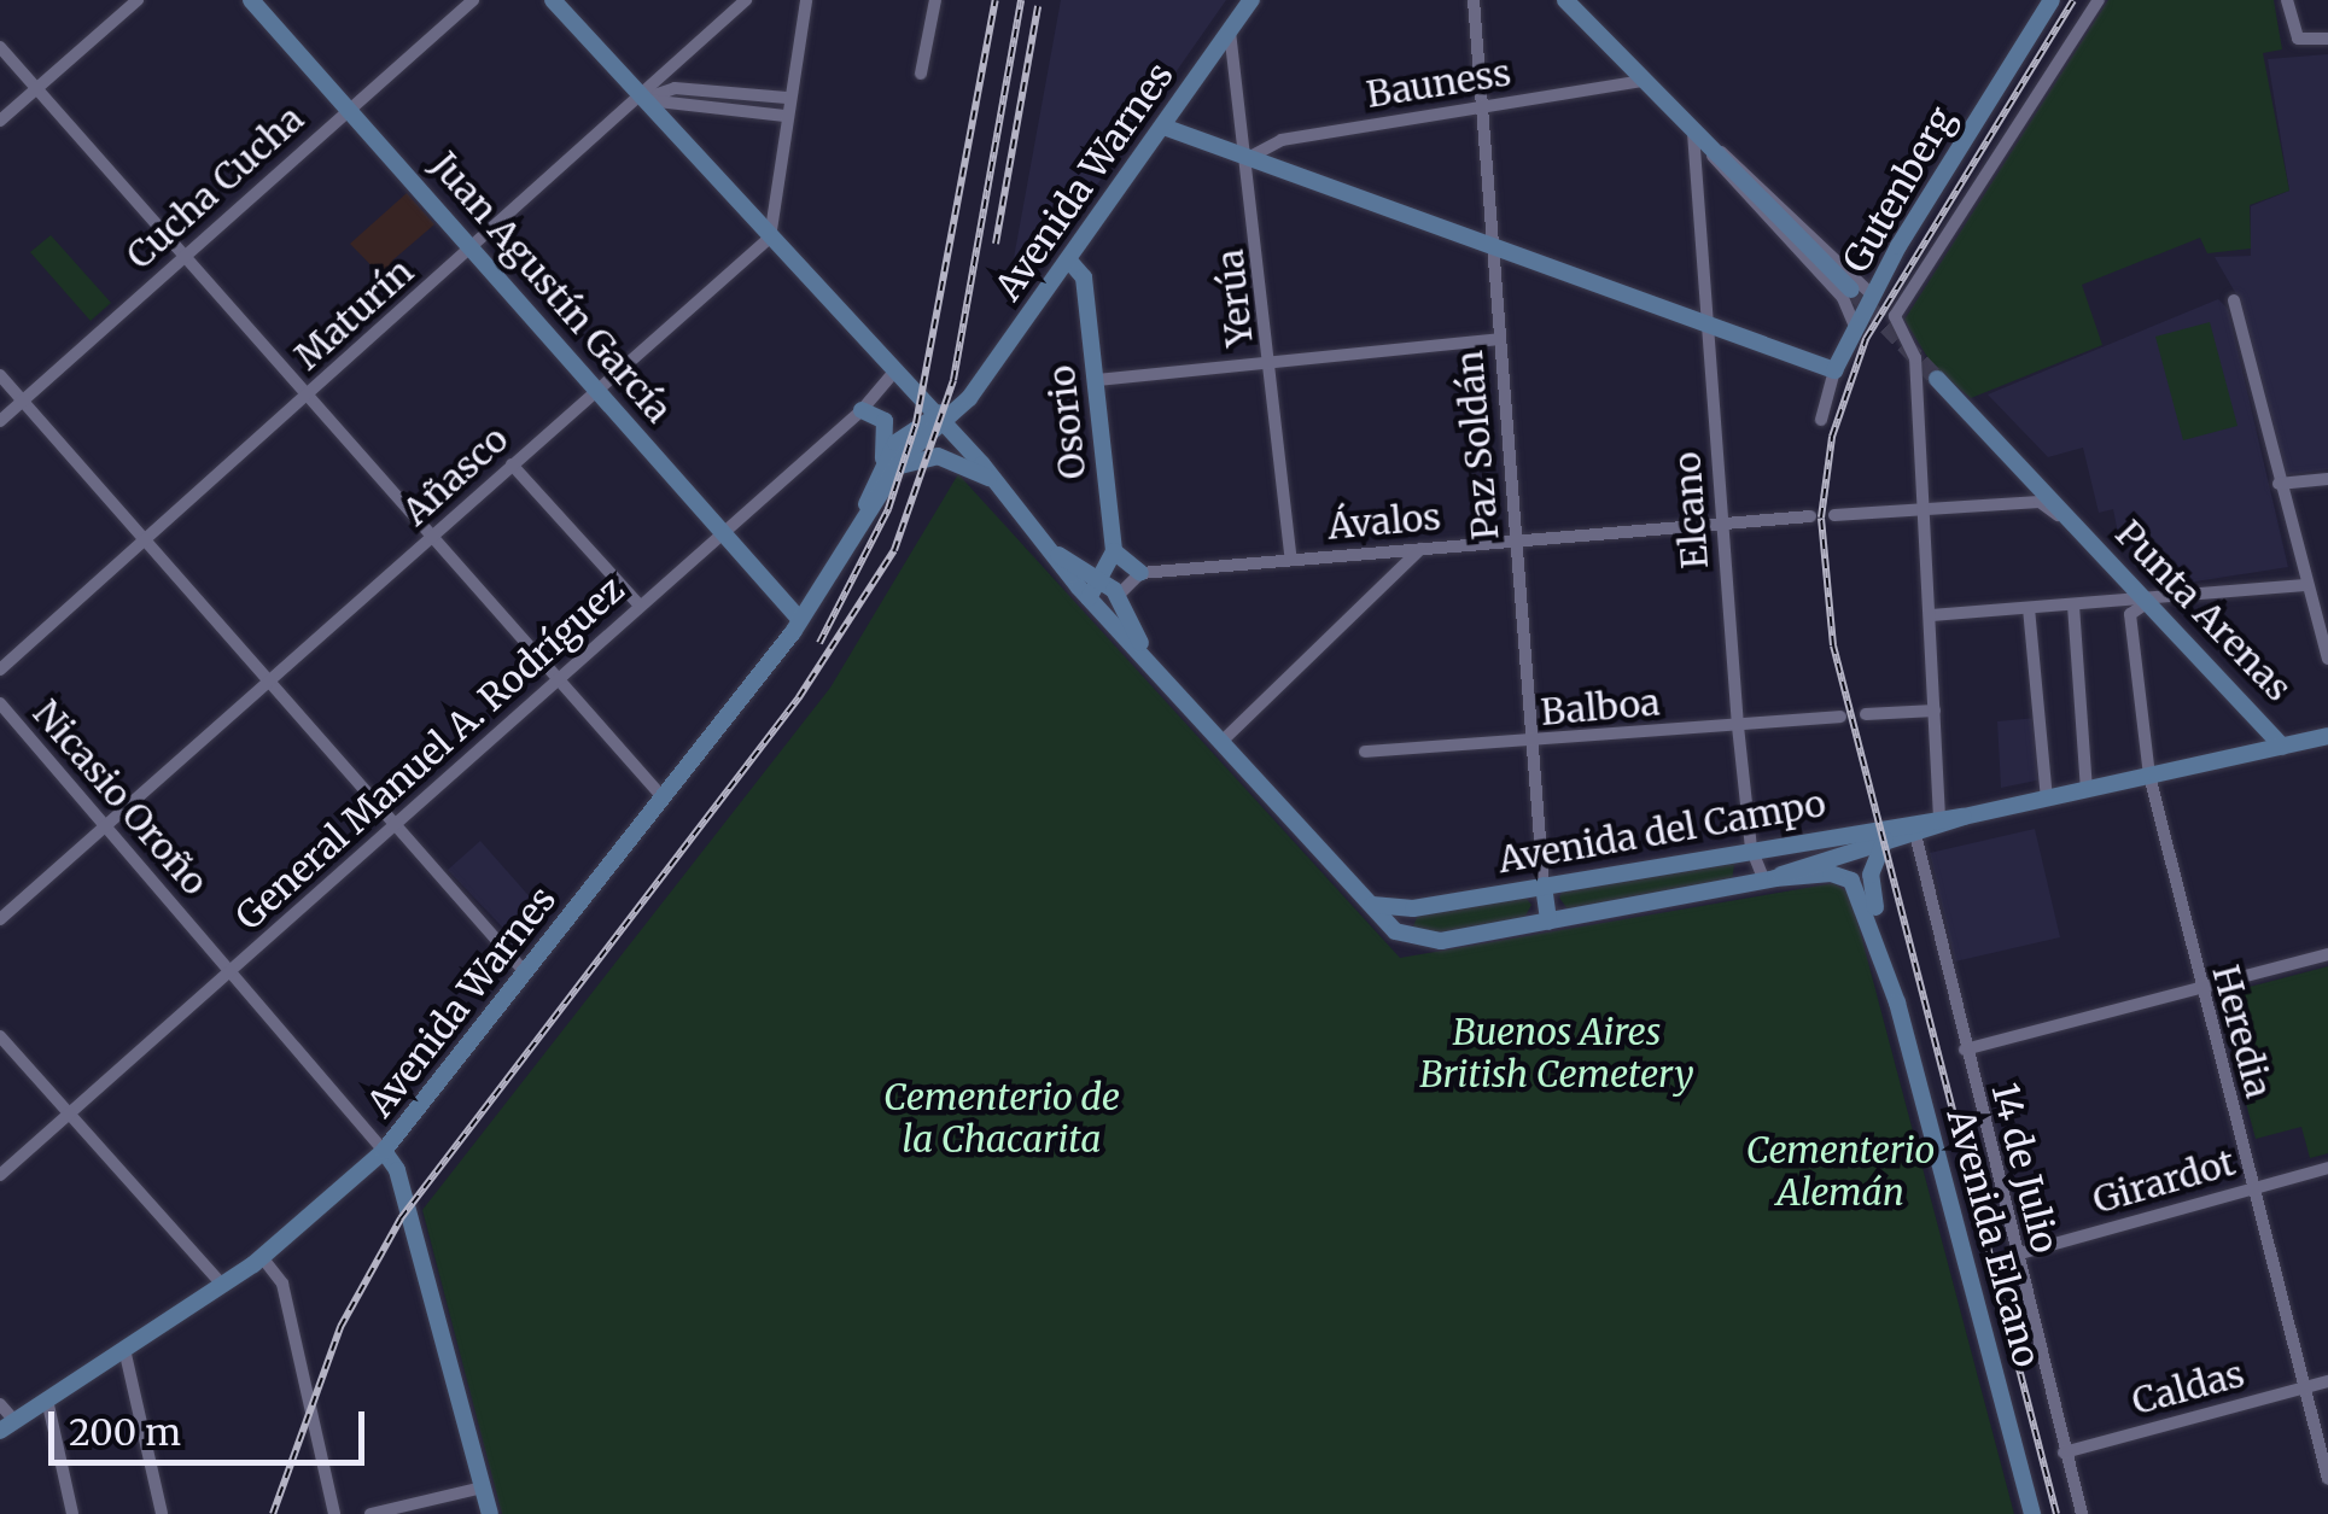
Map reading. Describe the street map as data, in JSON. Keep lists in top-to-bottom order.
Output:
{
  "streets": {
    "main road": [
      "Avenida Warnes",
      "Gutenberg",
      "Juan Agustín García",
      "Osorio",
      "Punta Arenas",
      "Avenida del Campo",
      "Avenida Elcano"
    ],
    "street": [
      "Bauness",
      "Cucha Cucha",
      "Yerúa",
      "Maturín",
      "Paz Soldán",
      "Añasco",
      "Elcano",
      "Ávalos",
      "Balboa",
      "General Manuel A. Rodríguez",
      "Nicasio Oroño",
      "Heredia",
      "14 de Julio",
      "Girardot",
      "Caldas"
    ]
  },
  "crossings": [
    ["Bauness", "Yerúa"],
    ["Bauness", "Paz Soldán"],
    ["Avenida Warnes", "Juan Agustín García"],
    ["Avenida Warnes", "Yerúa"],
    ["Avenida Warnes", "Osorio"],
    ["Avenida Warnes", "Nicasio Oroño"],
    ["Cucha Cucha", "Juan Agustín García"],
    ["Gutenberg", "Punta Arenas"],
    ["Juan Agustín García", "Maturín"],
    ["Juan Agustín García", "Añasco"],
    ["Juan Agustín García", "General Manuel A. Rodríguez"],
    ["Yerúa", "Ávalos"],
    ["Paz Soldán", "Ávalos"],
    ["Paz Soldán", "Balboa"],
    ["Paz Soldán", "Avenida del Campo"],
    ["Añasco", "Nicasio Oroño"],
    ["Elcano", "Ávalos"],
    ["Elcano", "Balboa"],
    ["Elcano", "Avenida del Campo"],
    ["Punta Arenas", "Avenida del Campo"],
    ["Punta Arenas", "Heredia"],
    ["General Manuel A. Rodríguez", "Nicasio Oroño"],
    ["Avenida del Campo", "Heredia"],
    ["Avenida del Campo", "14 de Julio"],
    ["Avenida del Campo", "Avenida Elcano"],
    ["Heredia", "Girardot"],
    ["Heredia", "Caldas"],
    ["14 de Julio", "Girardot"],
    ["14 de Julio", "Caldas"]
  ],
  "parks": ["Buenos Aires British Cemetery", "Cementerio de la Chacarita", "Cementerio Alemán"],
  "scale_bar": "200 m"
}
